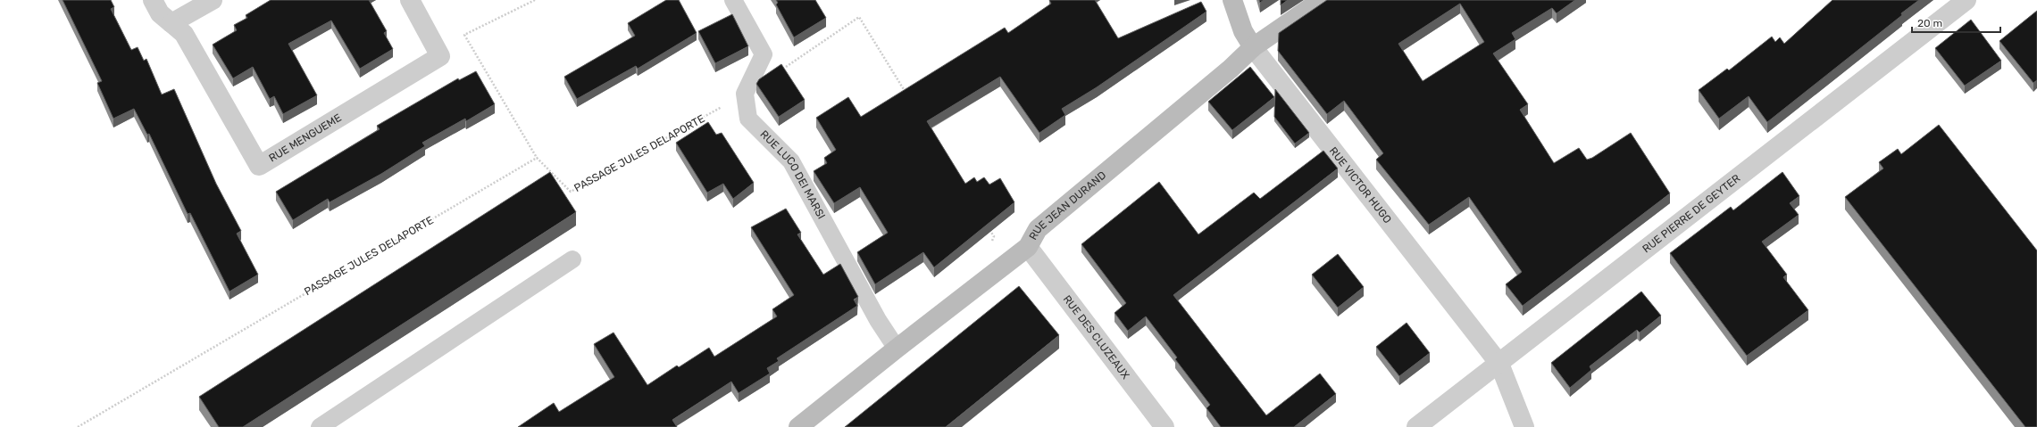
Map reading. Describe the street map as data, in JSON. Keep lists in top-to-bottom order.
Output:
{
  "streets": {
    "street": [
      "RUE MENGUEME",
      "RUE VICTOR HUGO",
      "RUE JEAN DURAND",
      "RUE PIERRE DE GEYTER",
      "RUE DES CLUZEAUX"
    ],
    "lane": ["RUE LUCO DEI MARSI"],
    "path": ["PASSAGE JULES DELAPORTE"]
  },
  "crossings": [
    ["PASSAGE JULES DELAPORTE", "RUE LUCO DEI MARSI"],
    ["RUE LUCO DEI MARSI", "RUE JEAN DURAND"],
    ["RUE VICTOR HUGO", "RUE JEAN DURAND"],
    ["RUE VICTOR HUGO", "RUE PIERRE DE GEYTER"],
    ["RUE JEAN DURAND", "RUE DES CLUZEAUX"]
  ],
  "scale_bar": "20 m"
}
